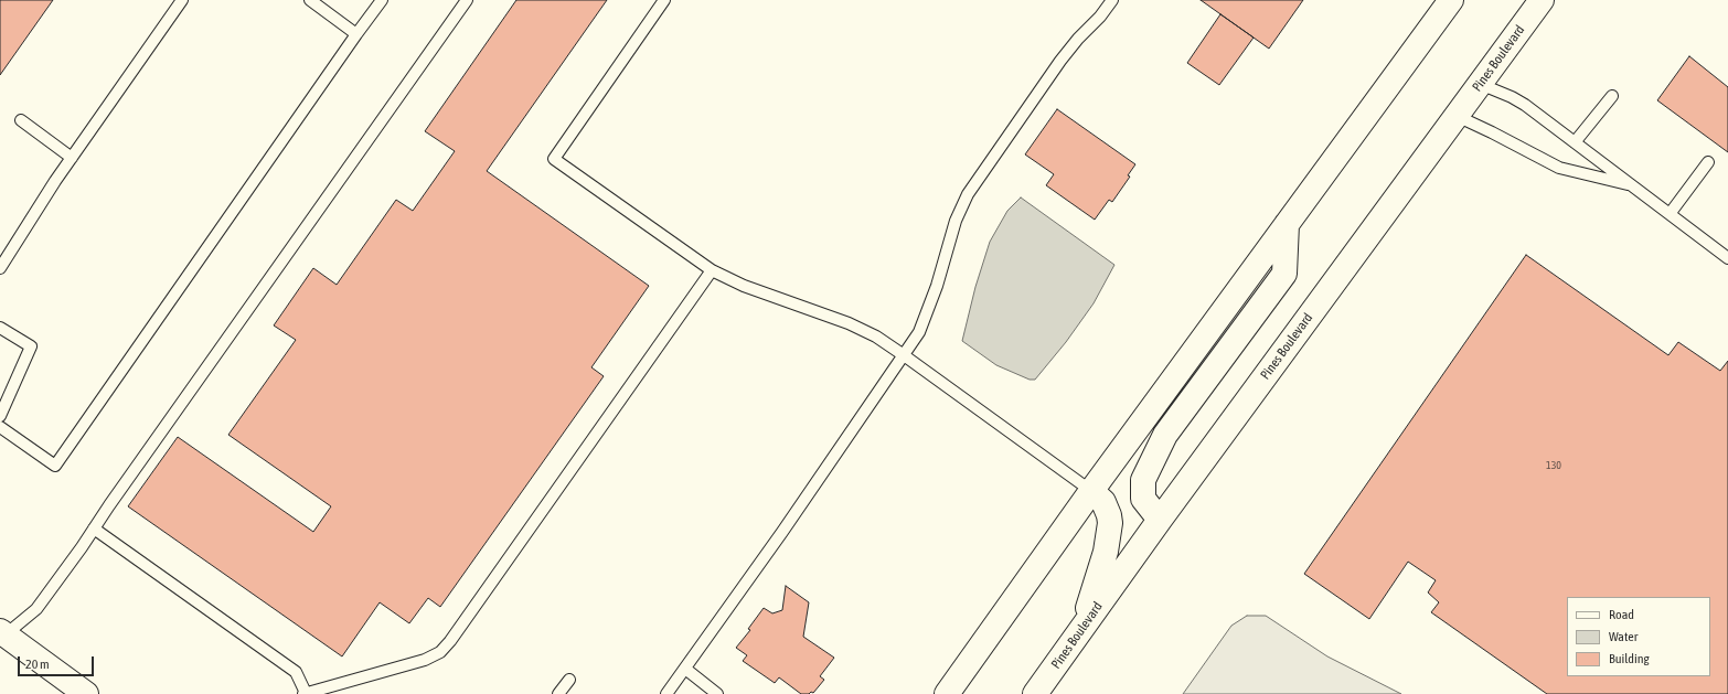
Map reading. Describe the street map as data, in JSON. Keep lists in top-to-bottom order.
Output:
{
  "streets": {
    "main road": ["Pines Boulevard"]
  },
  "house_numbers": ["130"],
  "legend": ["Road", "Water", "Building"],
  "scale_bar": "20 m"
}
